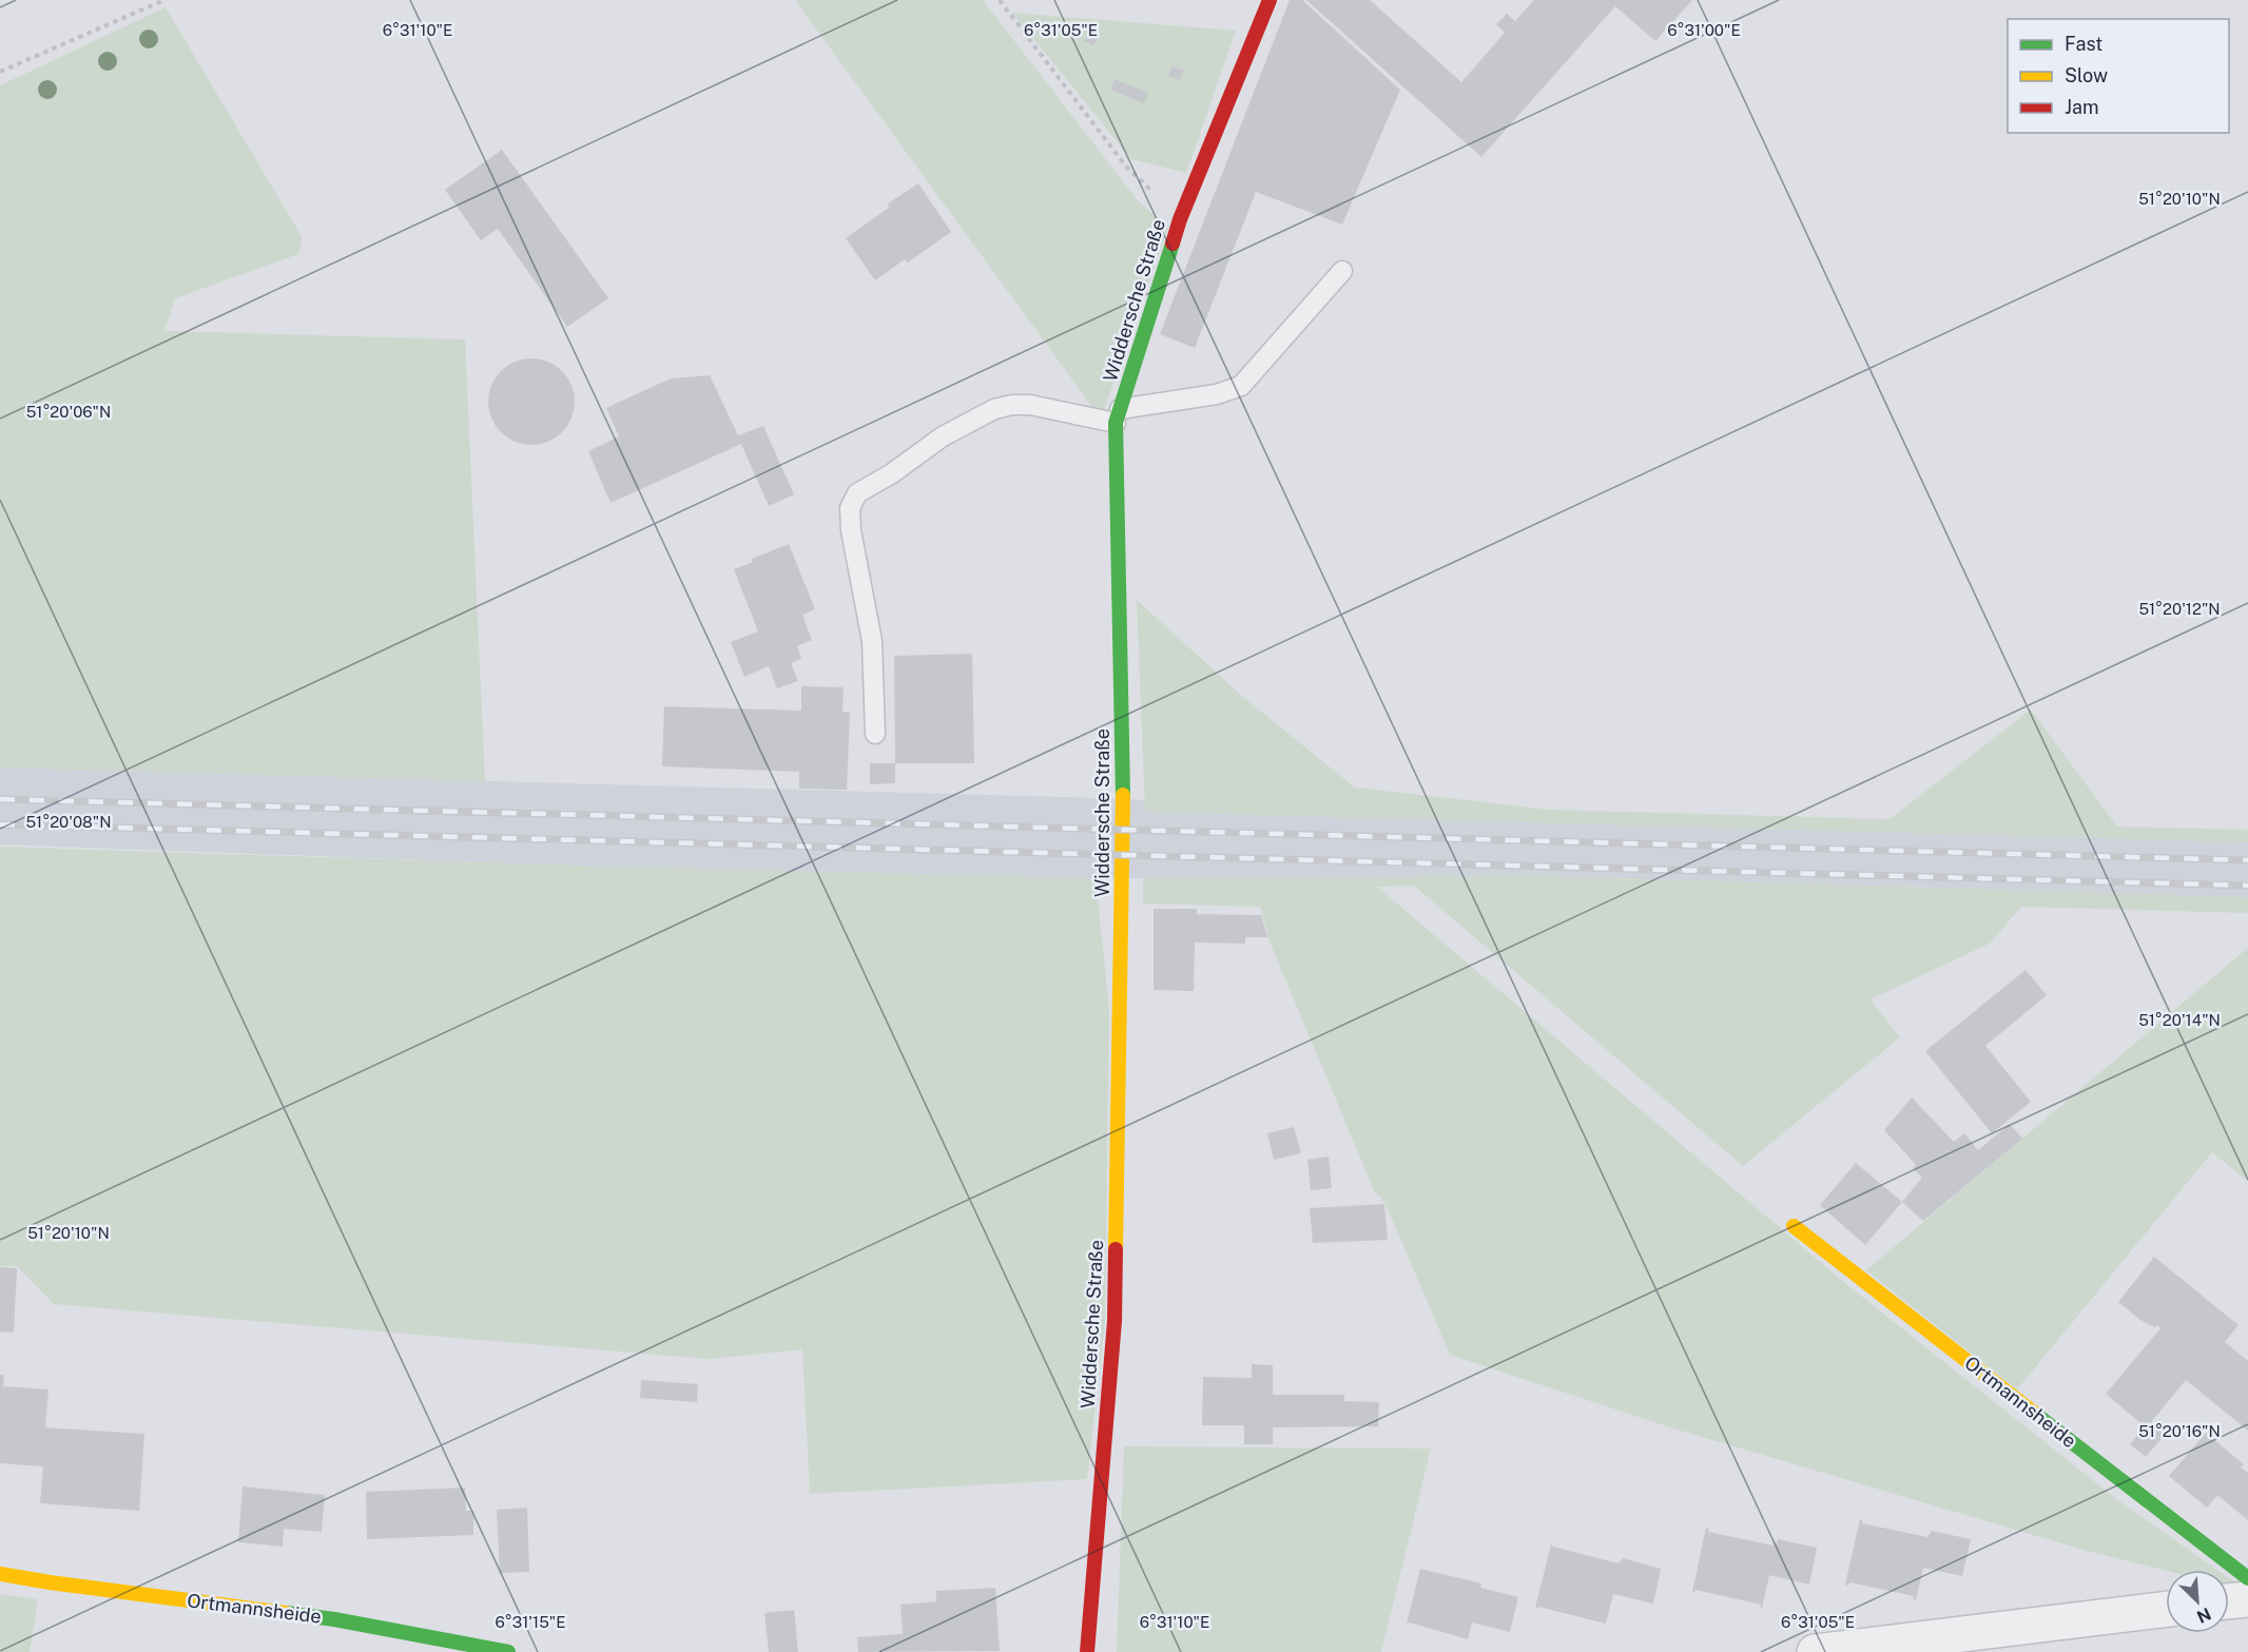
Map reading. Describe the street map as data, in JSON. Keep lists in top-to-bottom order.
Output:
{
  "streets": {
    "street": ["Widdersche Straße", "Ortmannsheide"]
  },
  "legend": ["Fast", "Slow", "Jam"],
  "north": "bottom right",
  "coordinates": [
    "6°31'10\"E",
    "6°31'05\"E",
    "6°31'00\"E",
    "51°20'10\"N",
    "51°20'06\"N",
    "51°20'12\"N",
    "51°20'08\"N",
    "51°20'14\"N",
    "51°20'16\"N",
    "6°31'15\"E"
  ]
}
